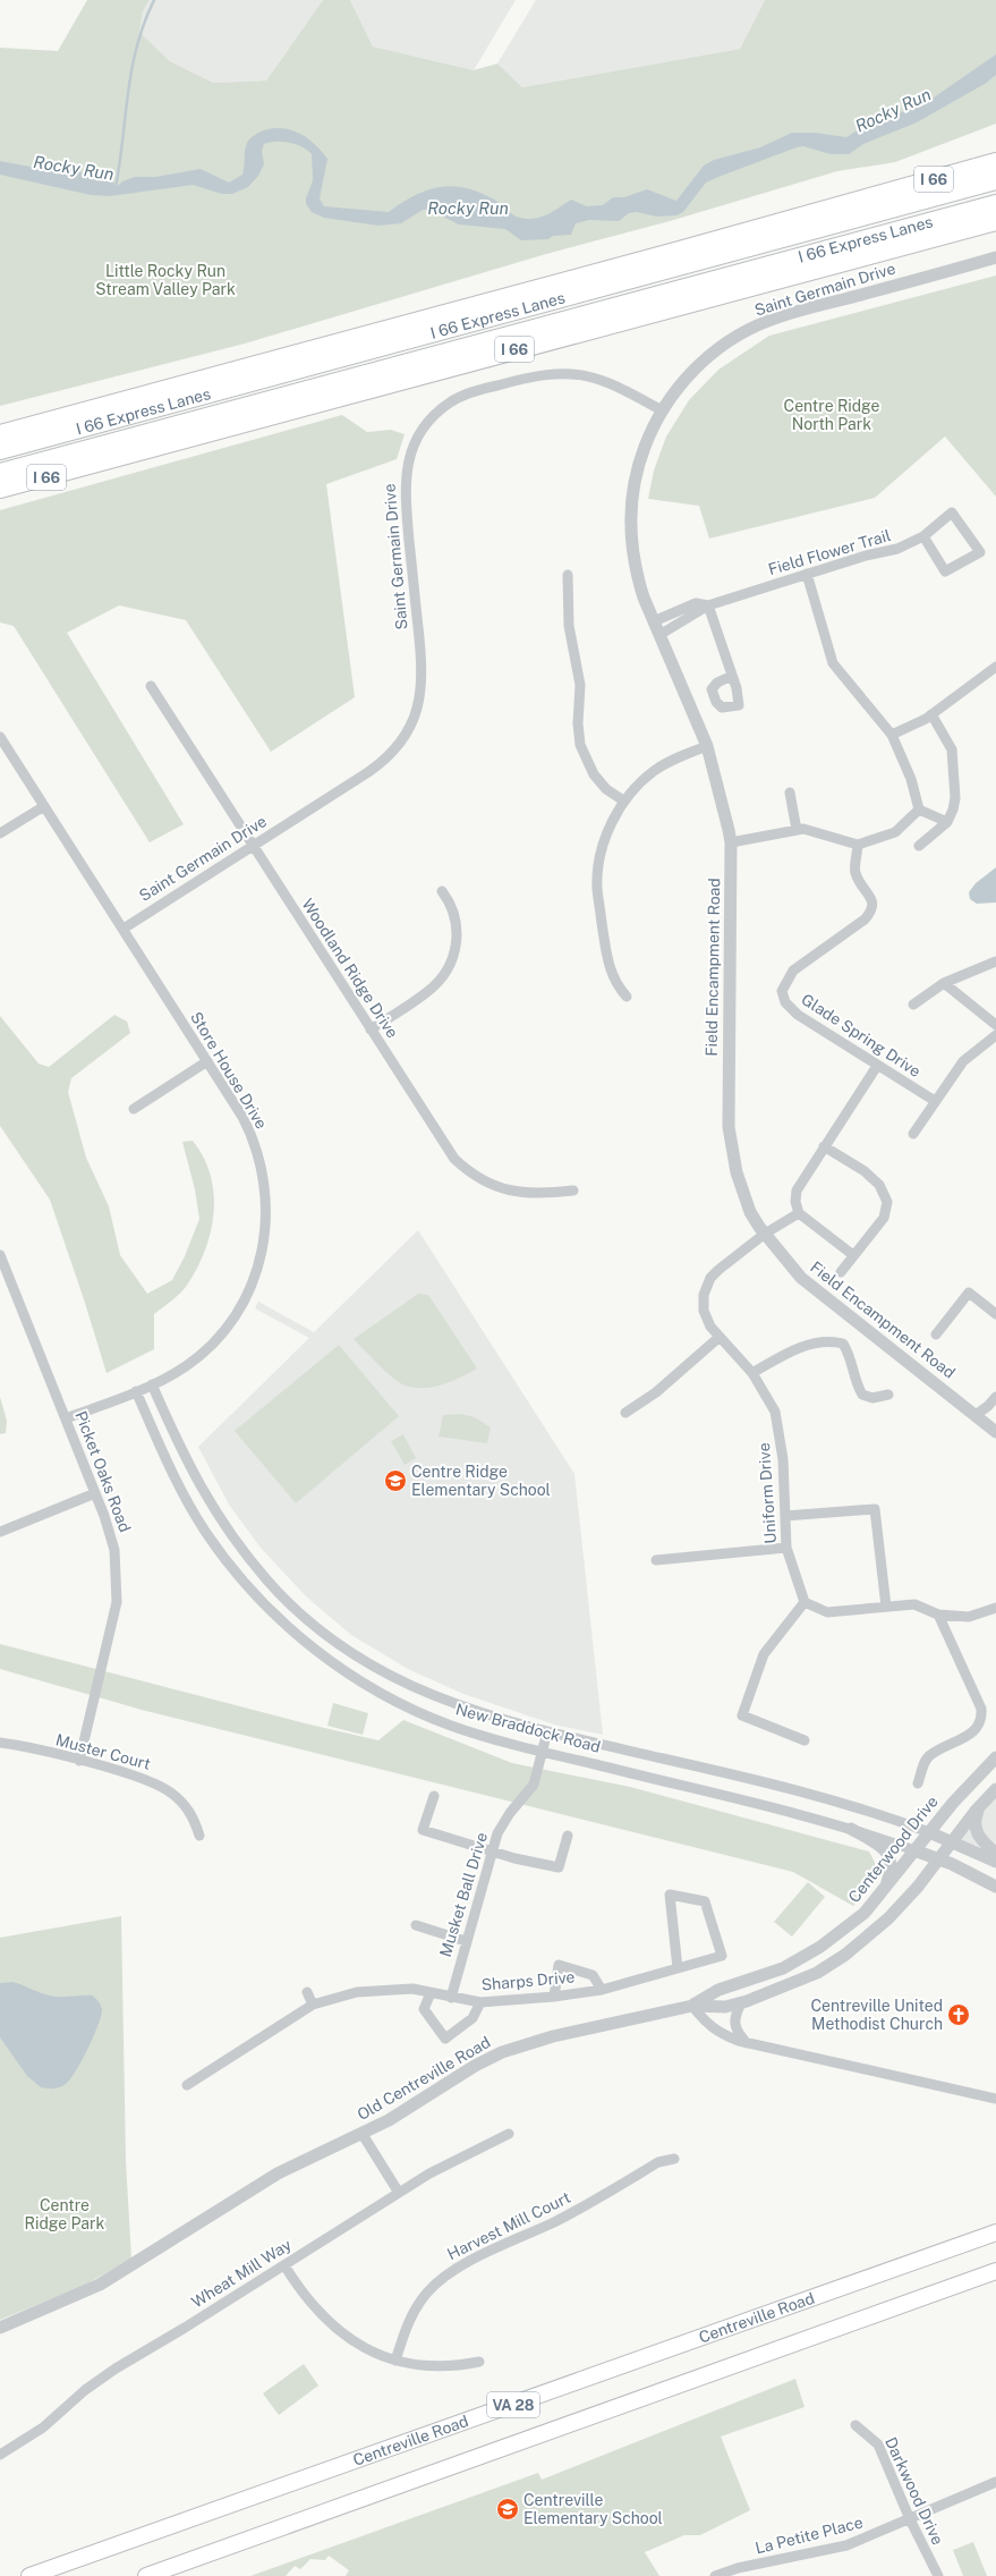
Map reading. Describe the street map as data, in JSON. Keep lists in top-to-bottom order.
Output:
{
  "streets": {
    "highway": [
      "I 66",
      "I 66 Express Lanes",
      "Centreville Road",
      "VA 28"
    ],
    "street": [
      "Saint Germain Drive",
      "Field Flower Trail",
      "Field Encampment Road",
      "Woodland Ridge Drive",
      "Glade Spring Drive",
      "Store House Drive",
      "Picket Oaks Road",
      "Uniform Drive",
      "New Braddock Road",
      "Muster Court",
      "Centerwood Drive",
      "Musket Ball Drive",
      "Sharps Drive",
      "Old Centreville Road",
      "Harvest Mill Court",
      "Wheat Mill Way",
      "Darkwood Drive",
      "La Petite Place"
    ]
  },
  "crossings": [
    ["Saint Germain Drive", "Field Encampment Road"],
    ["Saint Germain Drive", "Woodland Ridge Drive"],
    ["Saint Germain Drive", "Store House Drive"],
    ["Field Flower Trail", "Field Encampment Road"],
    ["Field Encampment Road", "Uniform Drive"],
    ["Store House Drive", "Picket Oaks Road"],
    ["Store House Drive", "New Braddock Road"],
    ["Picket Oaks Road", "Muster Court"],
    ["New Braddock Road", "Centerwood Drive"],
    ["New Braddock Road", "Musket Ball Drive"],
    ["Centerwood Drive", "Old Centreville Road"],
    ["Musket Ball Drive", "Sharps Drive"],
    ["Darkwood Drive", "La Petite Place"]
  ],
  "water": ["Rocky Run"],
  "parks": ["Little Rocky Run Stream Valley Park", "Centre Ridge North Park", "Centre Ridge Park"],
  "places": {
    "school or university": ["Centre Ridge Elementary School", "Centreville Elementary School"],
    "church": ["Centreville United Methodist Church"]
  }
}
